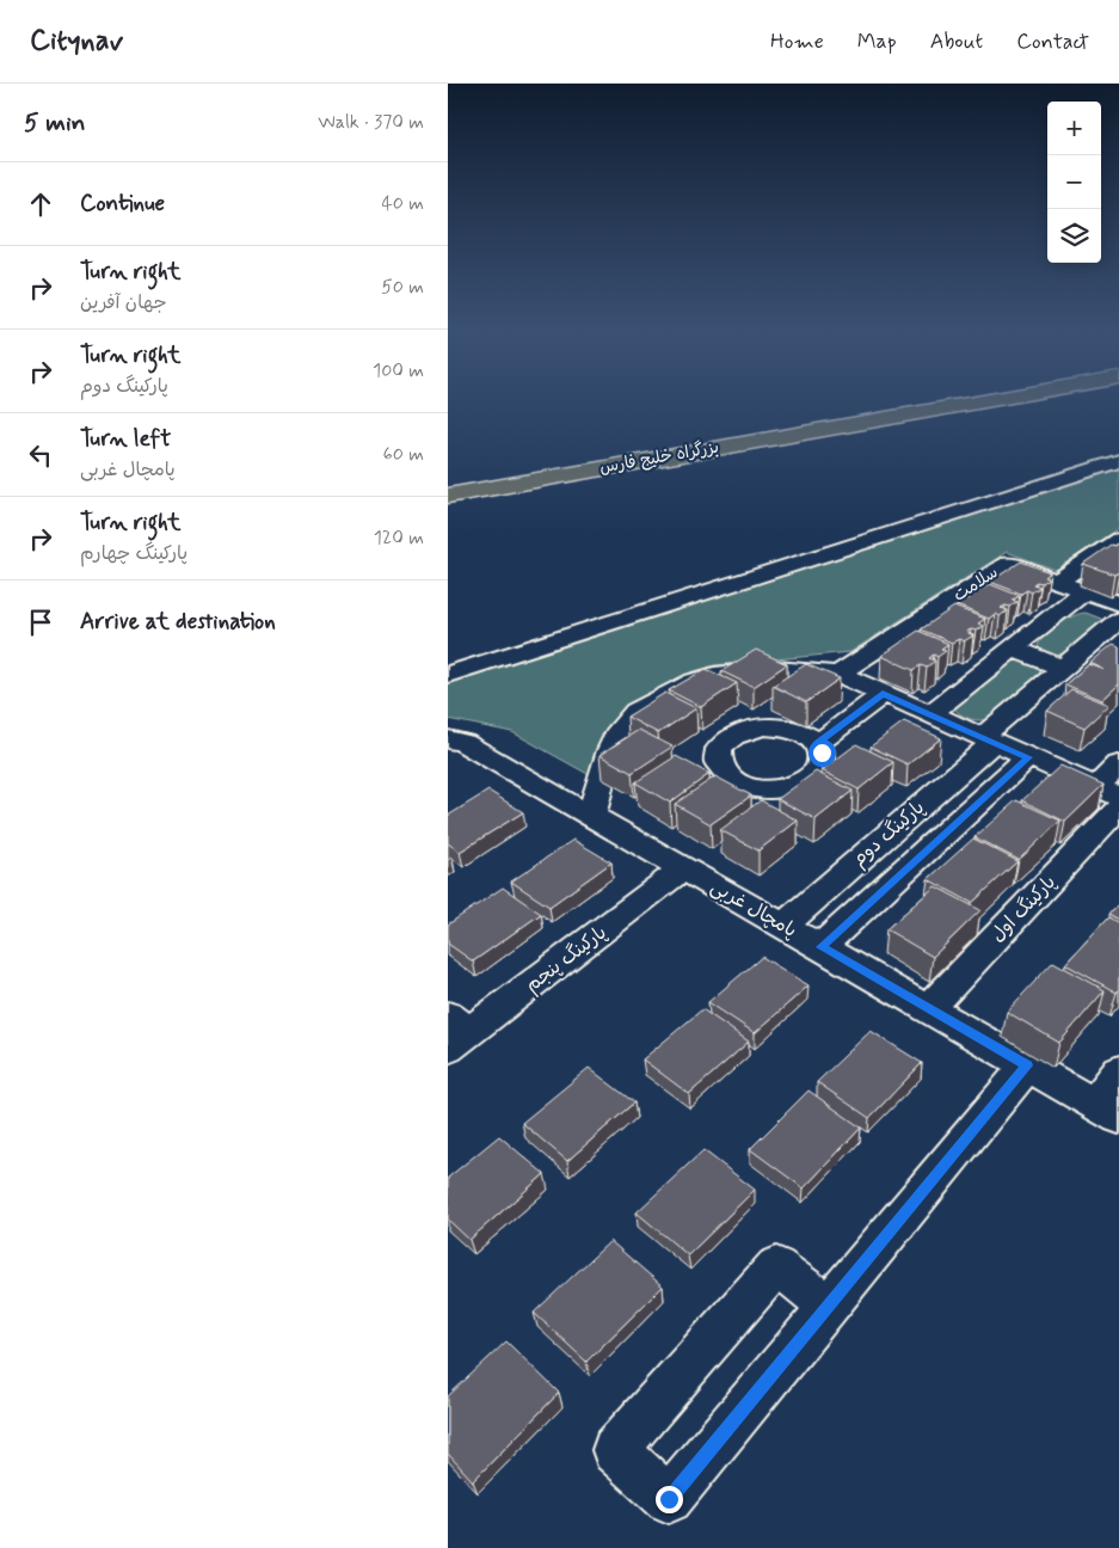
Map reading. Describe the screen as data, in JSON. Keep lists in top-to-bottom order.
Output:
{
  "streets": {
    "highway": ["بزرگراه خلیج فارس"],
    "street": [
      "سلامت",
      "پارکینگ دوم",
      "پامچال غربی",
      "پارکینگ اول",
      "پارکینگ پنجم"
    ]
  },
  "crossings": [
    ["پارکینگ دوم", "پامچال غربی"],
    ["پامچال غربی", "پارکینگ اول"],
    ["پامچال غربی", "پارکینگ پنجم"]
  ],
  "page": {
    "header": "Citynav",
    "nav": [
      "Home",
      "Map",
      "About",
      "Contact"
    ],
    "heading": ["5 min", "Walk · 370 m"],
    "map_buttons": ["+", "−"],
    "list": [
      ["Continue", "40 m"],
      ["Turn right", "جهان آفرین", "50 m"],
      ["Turn right", "پارکینگ دوم", "100 m"],
      ["Turn left", "پامچال غربی", "60 m"],
      ["Turn right", "پارکینگ چهارم", "120 m"],
      "Arrive at destination"
    ]
  }
}
